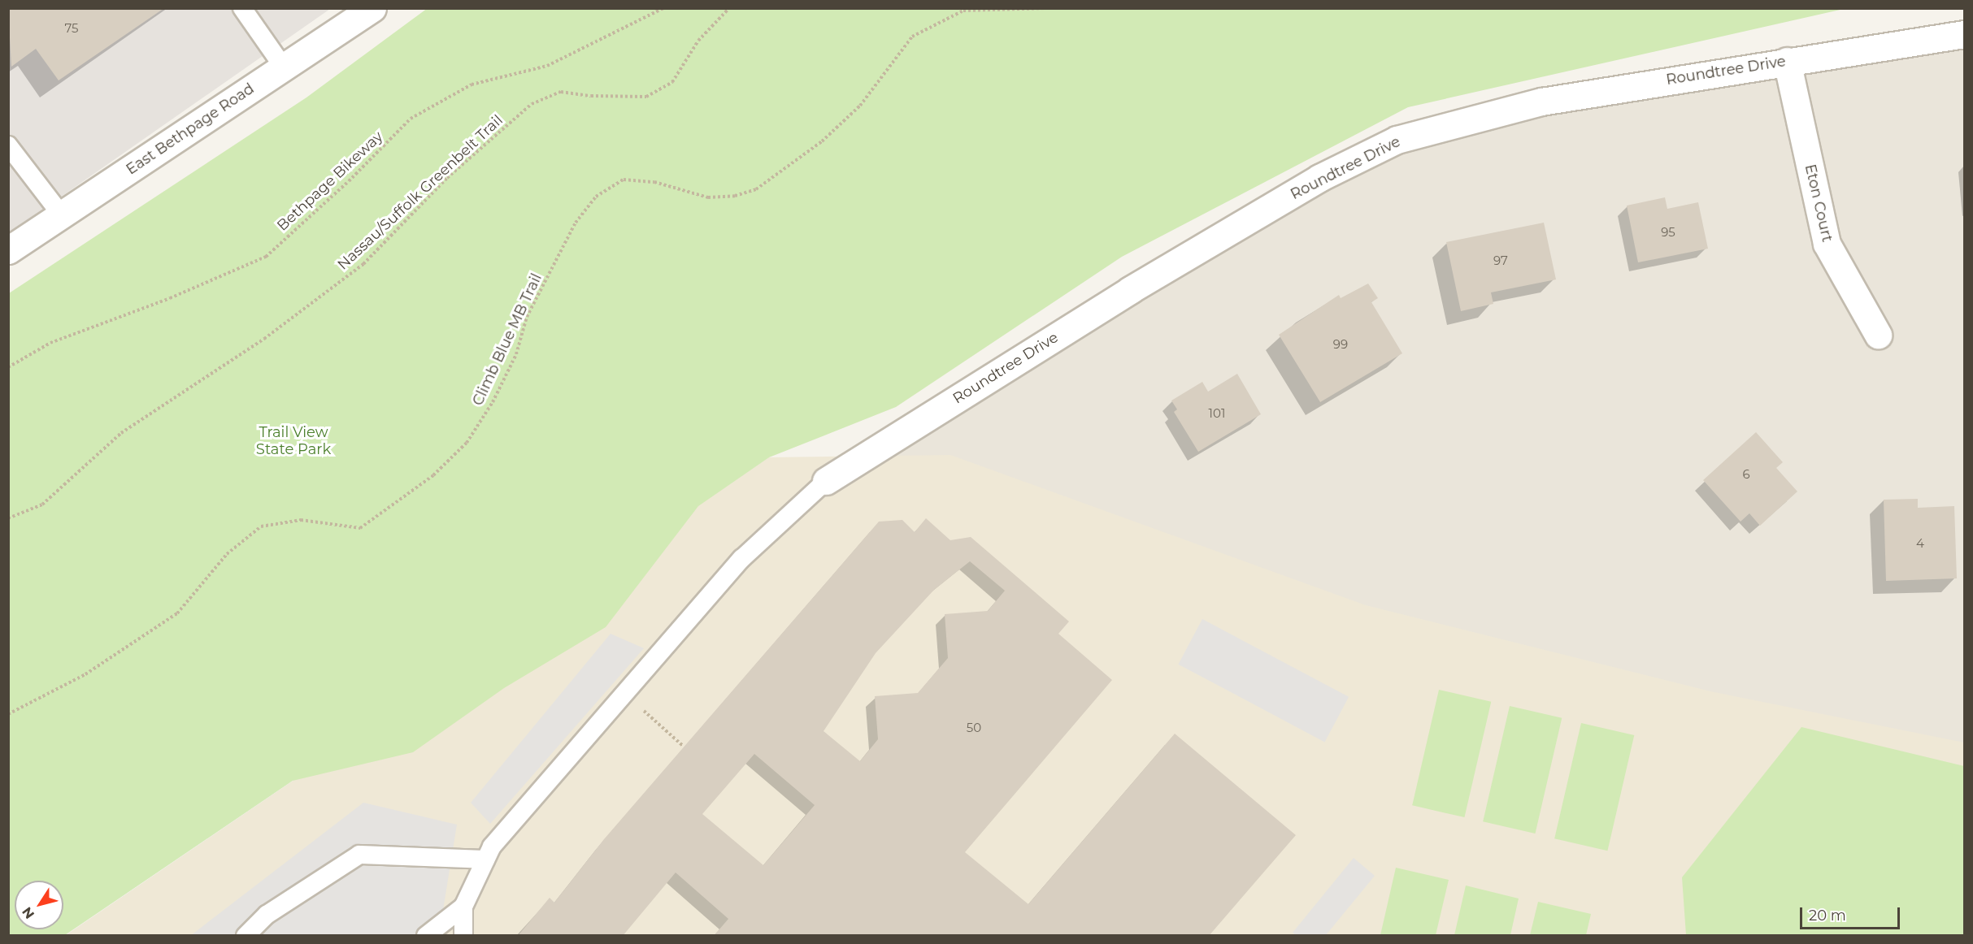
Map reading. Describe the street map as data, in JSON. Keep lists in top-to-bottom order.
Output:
{
  "streets": {
    "street": ["Roundtree Drive", "East Bethpage Road", "Eton Court"],
    "path": ["Bethpage Bikeway", "Nassau/Suffolk Greenbelt Trail", "Climb Blue MB Trail"]
  },
  "crossings": [
    ["Roundtree Drive", "Eton Court"]
  ],
  "parks": ["Trail View State Park"],
  "house_numbers": [
    "75",
    "95",
    "97",
    "99",
    "101",
    "6",
    "4",
    "50"
  ],
  "scale_bar": "20 m",
  "north": "bottom left"
}
